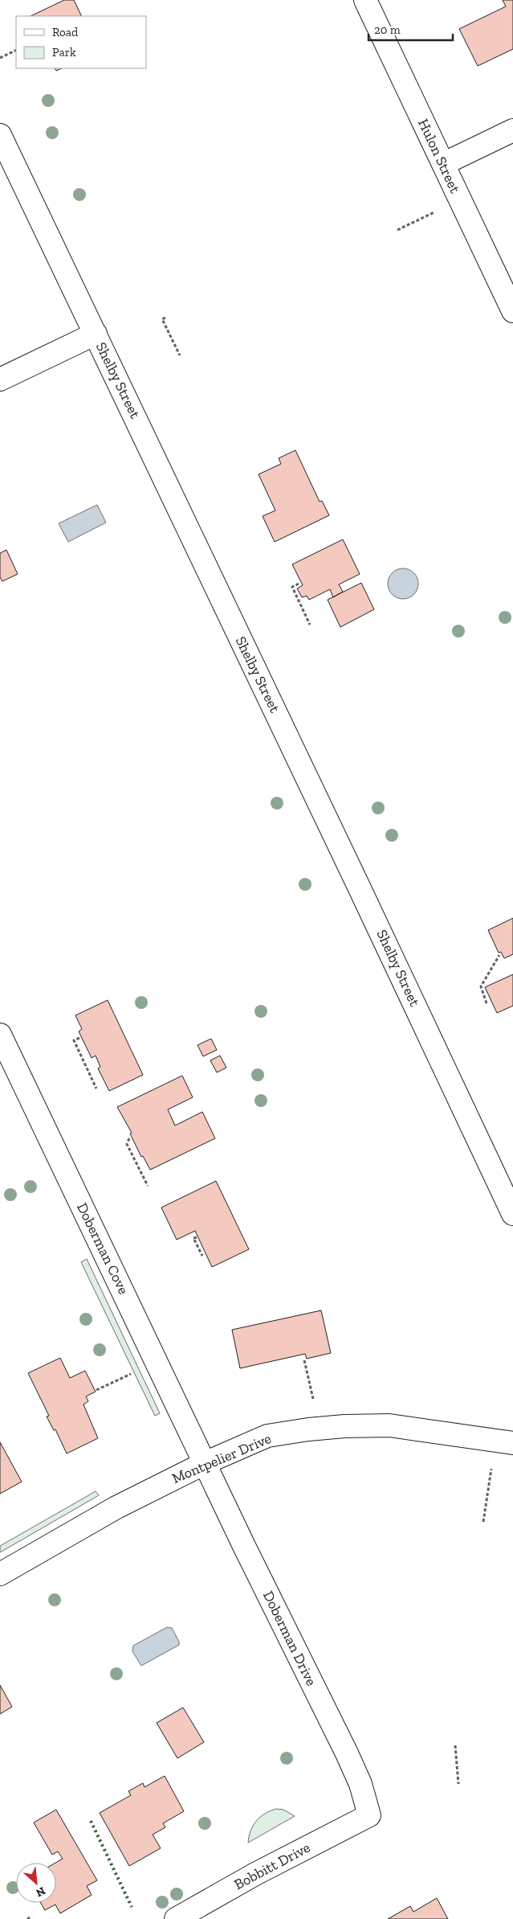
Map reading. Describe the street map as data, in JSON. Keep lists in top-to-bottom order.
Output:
{
  "streets": {
    "street": [
      "Hulon Street",
      "Shelby Street",
      "Doberman Cove",
      "Montpelier Drive",
      "Doberman Drive",
      "Bobbitt Drive"
    ]
  },
  "crossings": [
    ["Doberman Cove", "Montpelier Drive"],
    ["Doberman Cove", "Doberman Drive"],
    ["Montpelier Drive", "Doberman Drive"],
    ["Doberman Drive", "Bobbitt Drive"]
  ],
  "legend": ["Road", "Park"],
  "scale_bar": "20 m",
  "north": "bottom right"
}
